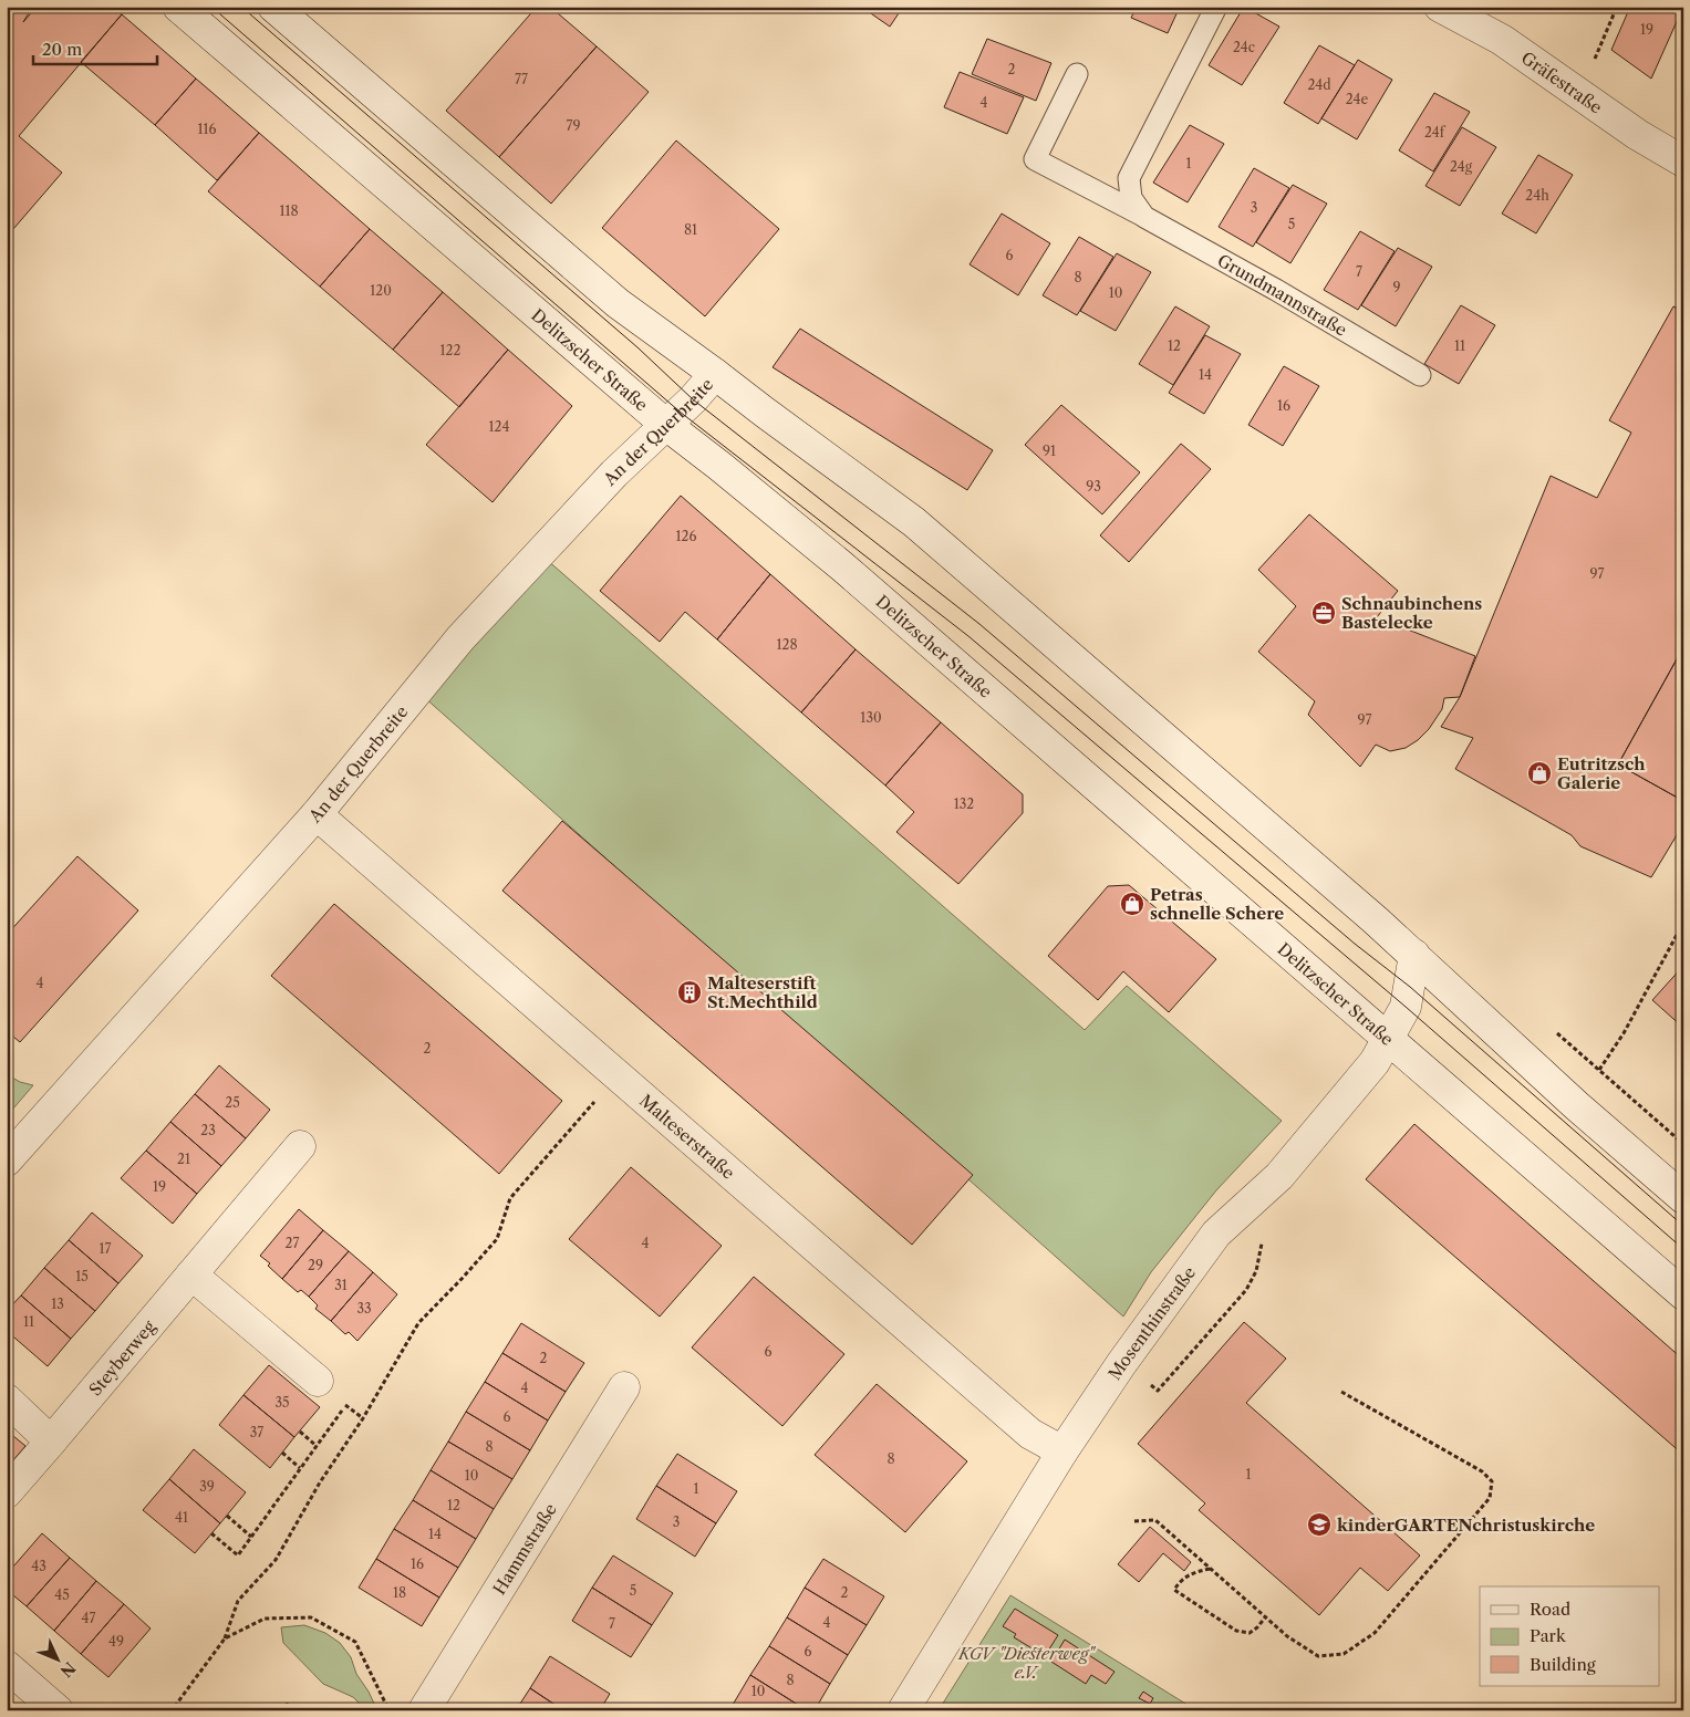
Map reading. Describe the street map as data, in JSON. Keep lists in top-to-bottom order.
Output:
{
  "streets": {
    "street": [
      "Gräfestraße",
      "Delitzscher Straße",
      "An der Querbreite",
      "Malteserstraße",
      "Mosenthinstraße",
      "Steyberweg",
      "Hammstraße"
    ],
    "lane": ["Grundmannstraße"]
  },
  "crossings": [
    ["Delitzscher Straße", "An der Querbreite"],
    ["Delitzscher Straße", "Mosenthinstraße"],
    ["An der Querbreite", "Malteserstraße"],
    ["Malteserstraße", "Mosenthinstraße"]
  ],
  "parks": ["KGV \"Diesterweg\" e.V."],
  "places": {
    "office": ["Schnaubinchens Bastelecke"],
    "shop": ["Eutritzsch Galerie", "Petras schnelle Schere"],
    "building": ["Malteserstift St.Mechthild"],
    "school or university": ["kinderGARTENchristuskirche"]
  },
  "house_numbers": [
    "19",
    "24c",
    "2",
    "77",
    "24d",
    "24e",
    "4",
    "79",
    "116",
    "24f",
    "1",
    "24g",
    "24h",
    "3",
    "118",
    "5",
    "81",
    "6",
    "7",
    "8",
    "9",
    "120",
    "10",
    "12",
    "11",
    "122",
    "14",
    "16",
    "124",
    "91",
    "93",
    "126",
    "97",
    "128",
    "130",
    "97",
    "132",
    "4",
    "2",
    "25",
    "23",
    "21",
    "19",
    "27",
    "4",
    "17",
    "29",
    "15",
    "31",
    "13",
    "33",
    "11",
    "6",
    "2",
    "4",
    "35",
    "6",
    "37",
    "8",
    "8",
    "1",
    "10",
    "39",
    "1",
    "12",
    "41",
    "3",
    "14",
    "16",
    "43",
    "5",
    "18",
    "2",
    "45",
    "47",
    "4",
    "7",
    "49",
    "6",
    "8",
    "10"
  ],
  "legend": ["Road", "Park", "Building"],
  "scale_bar": "20 m",
  "north": "bottom right"
}
